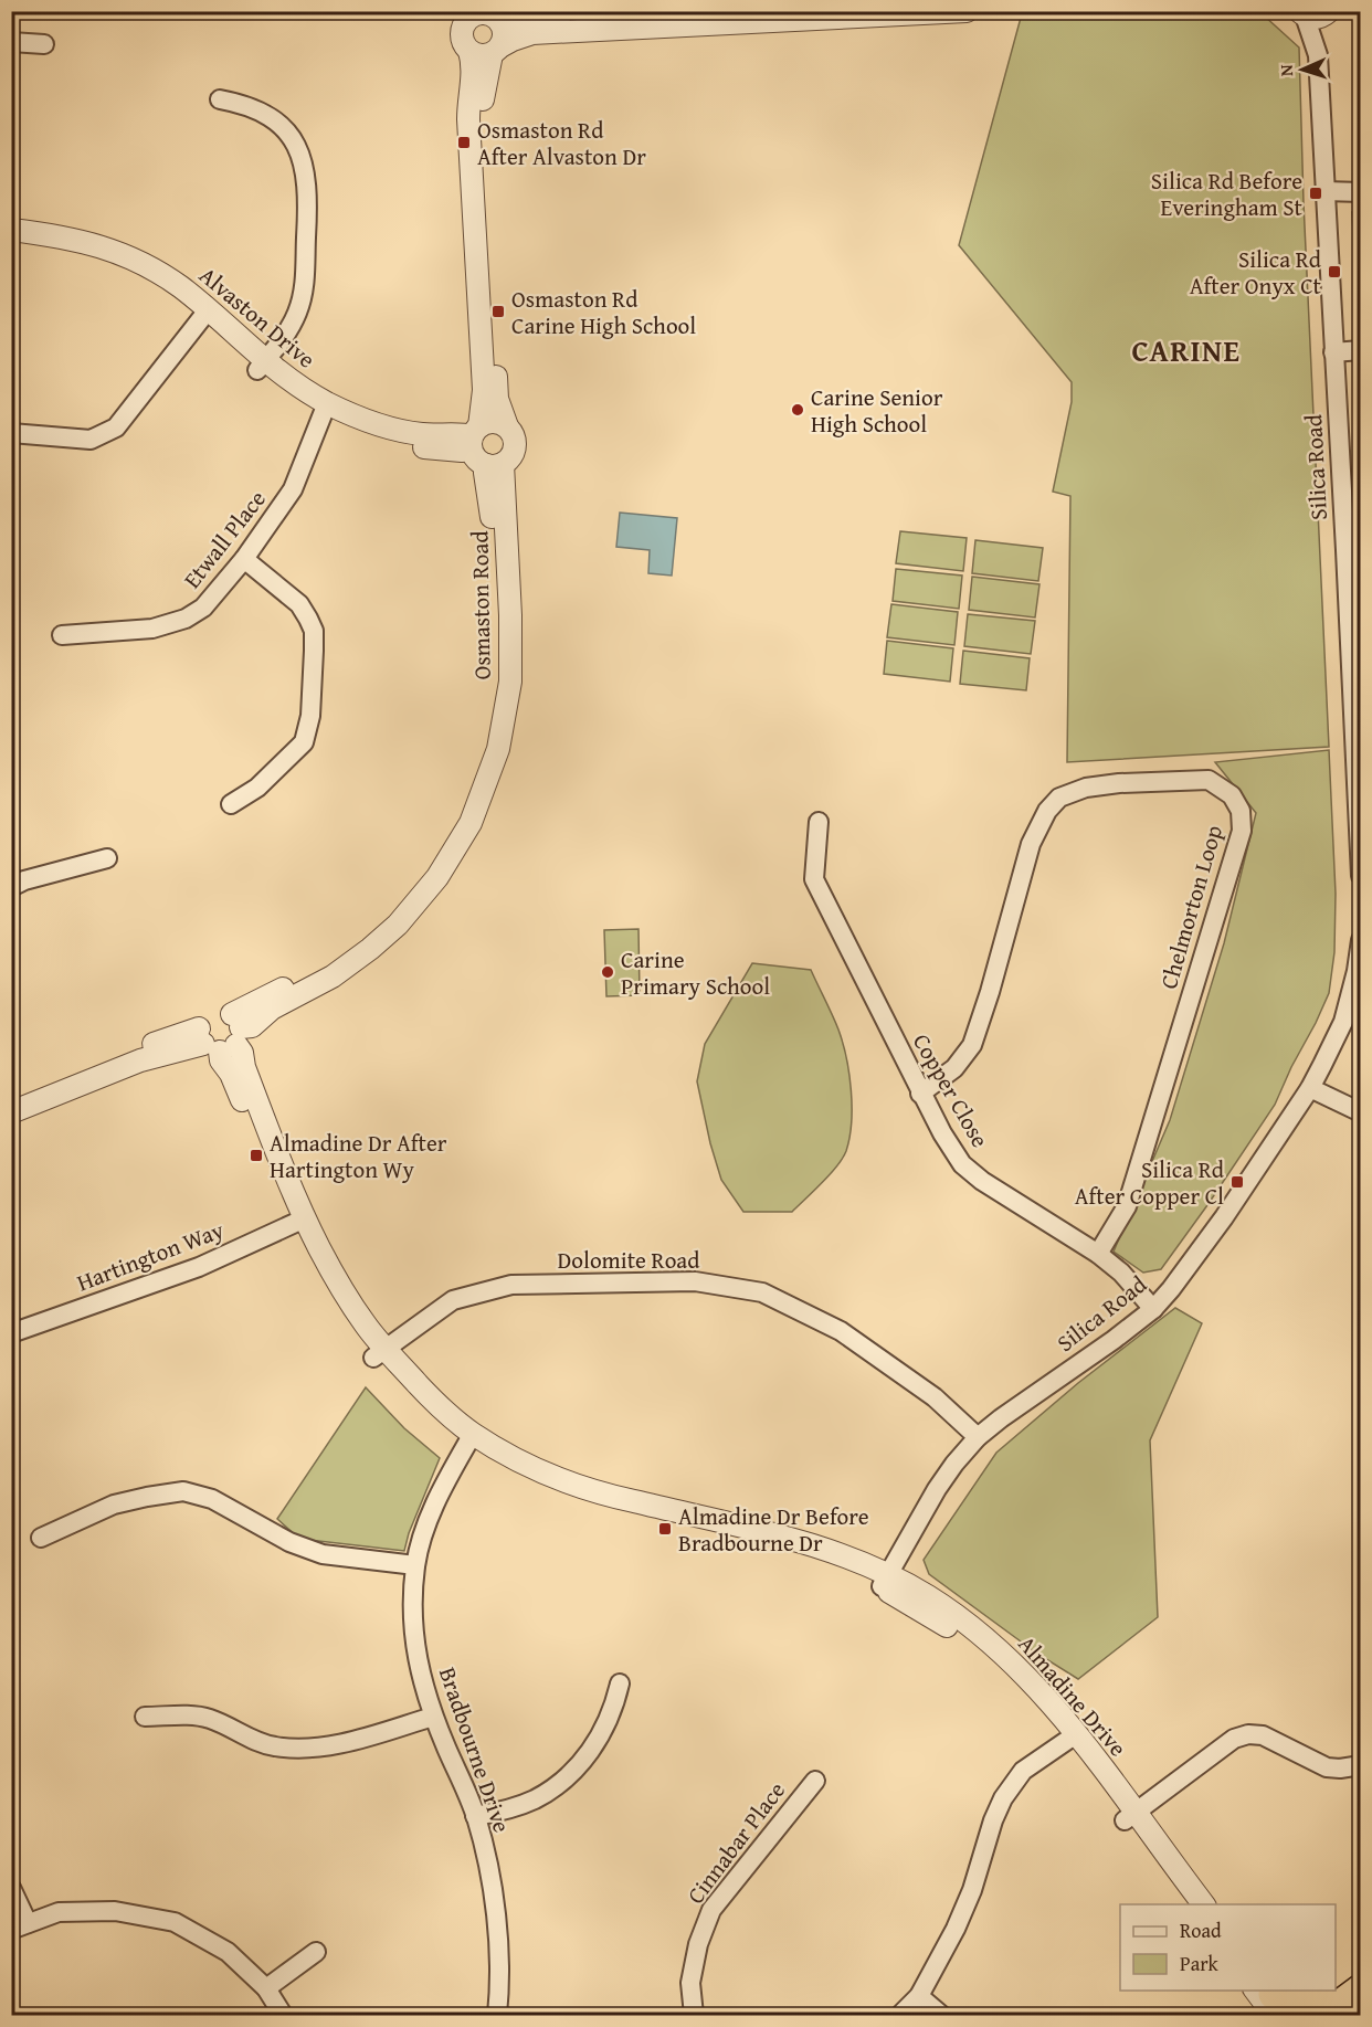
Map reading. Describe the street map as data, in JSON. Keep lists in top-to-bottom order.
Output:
{
  "streets": {
    "street": [
      "Alvaston Drive",
      "Silica Road",
      "Etwall Place",
      "Osmaston Road",
      "Chelmorton Loop",
      "Copper Close",
      "Hartington Way",
      "Dolomite Road",
      "Almadine Drive",
      "Bradbourne Drive",
      "Cinnabar Place"
    ]
  },
  "crossings": [
    ["Alvaston Drive", "Etwall Place"],
    ["Alvaston Drive", "Osmaston Road"],
    ["Silica Road", "Copper Close"],
    ["Silica Road", "Dolomite Road"],
    ["Silica Road", "Almadine Drive"],
    ["Osmaston Road", "Almadine Drive"],
    ["Chelmorton Loop", "Copper Close"],
    ["Hartington Way", "Almadine Drive"],
    ["Dolomite Road", "Almadine Drive"],
    ["Almadine Drive", "Bradbourne Drive"]
  ],
  "districts": ["CARINE"],
  "places": {
    "transit": [
      "Osmaston Rd After Alvaston Dr",
      "Silica Rd Before Everingham St",
      "Silica Rd After Onyx Ct",
      "Osmaston Rd Carine High School",
      "Almadine Dr After Hartington Wy",
      "Silica Rd After Copper Cl",
      "Almadine Dr Before Bradbourne Dr"
    ],
    "other": ["Carine Senior High School", "Carine Primary School"]
  },
  "legend": ["Road", "Park"],
  "north": "left"
}
